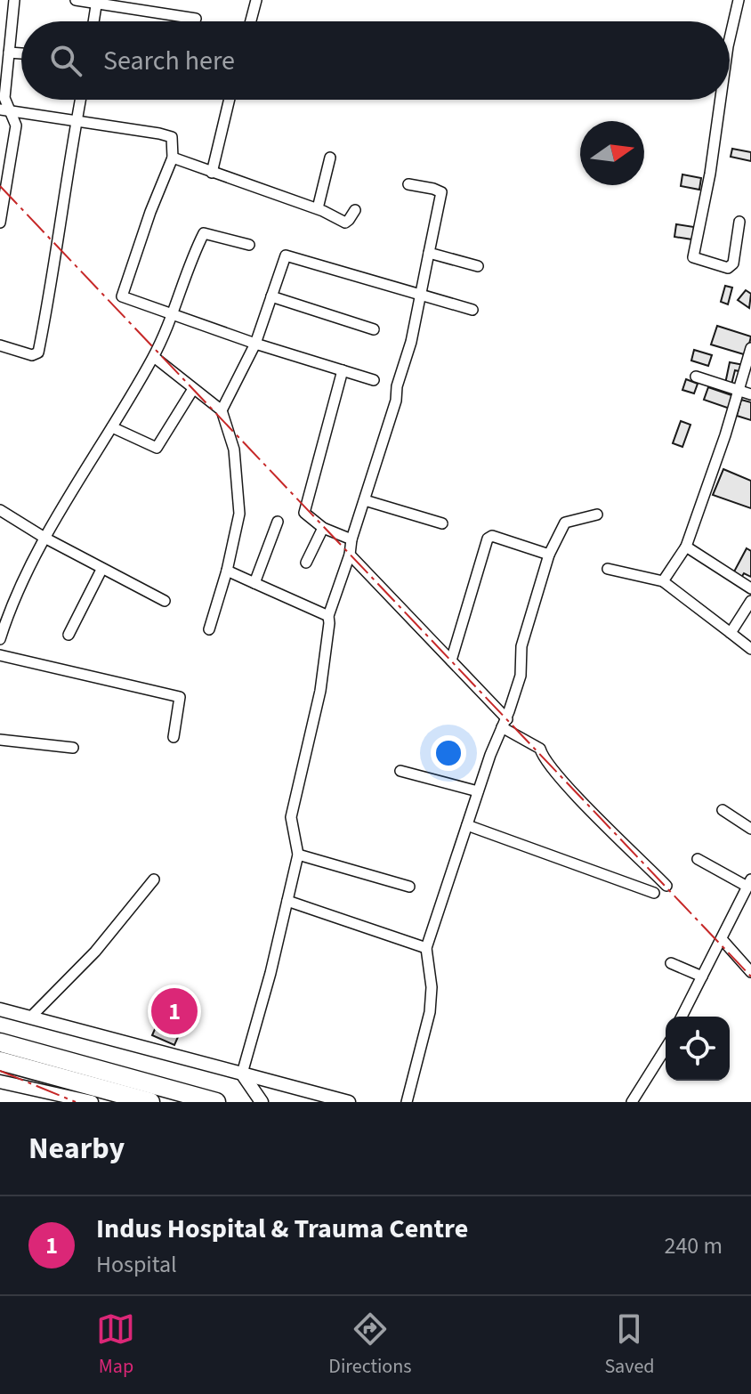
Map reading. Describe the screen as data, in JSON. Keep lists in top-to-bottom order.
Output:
{
  "north": "right",
  "page": {
    "search": "Search here",
    "pins": "1",
    "heading": "Nearby",
    "list": [
      {
        "mark": "1",
        "name": "Indus Hospital & Trauma Centre",
        "note": "Hospital",
        "value": "240 m"
      }
    ],
    "nav": ["Map", "Directions", "Saved"]
  }
}
